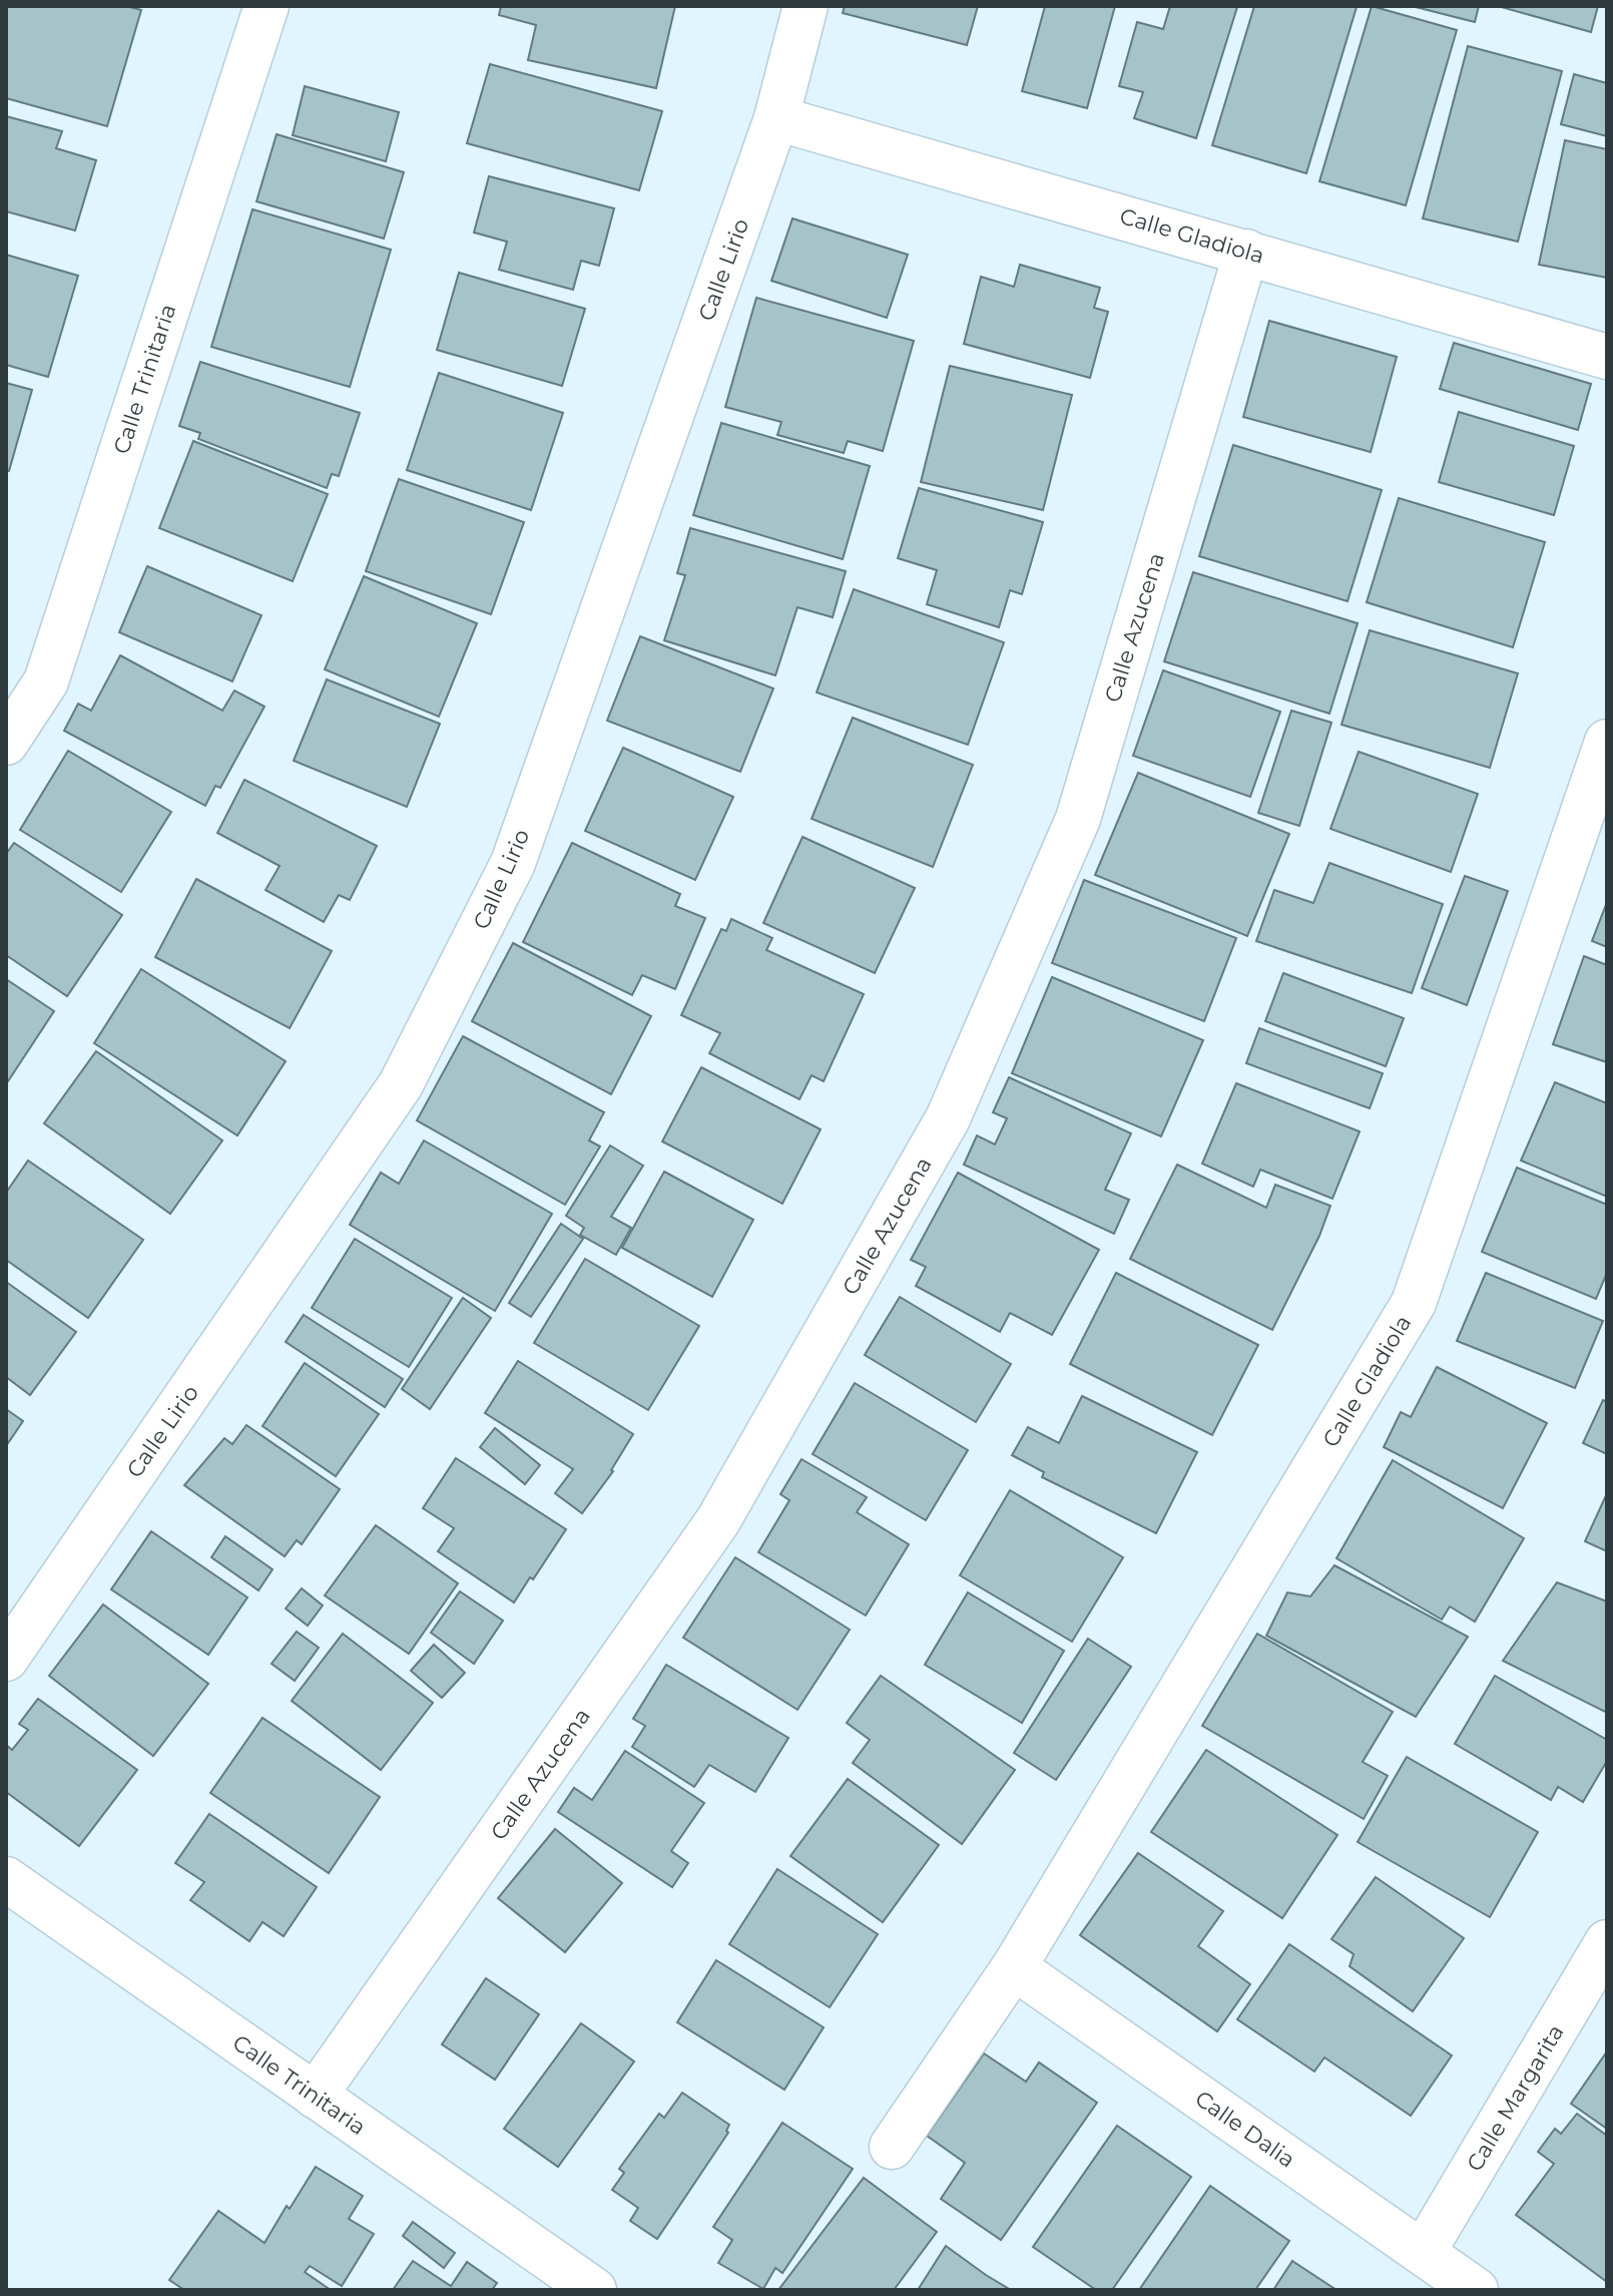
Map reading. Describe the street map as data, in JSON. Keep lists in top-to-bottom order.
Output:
{
  "streets": {
    "street": [
      "Calle Gladiola",
      "Calle Lirio",
      "Calle Trinitaria",
      "Calle Azucena",
      "Calle Margarita",
      "Calle Dalia"
    ]
  },
  "crossings": [
    ["Calle Gladiola", "Calle Lirio"],
    ["Calle Gladiola", "Calle Azucena"],
    ["Calle Gladiola", "Calle Dalia"],
    ["Calle Trinitaria", "Calle Azucena"],
    ["Calle Margarita", "Calle Dalia"]
  ]
}
